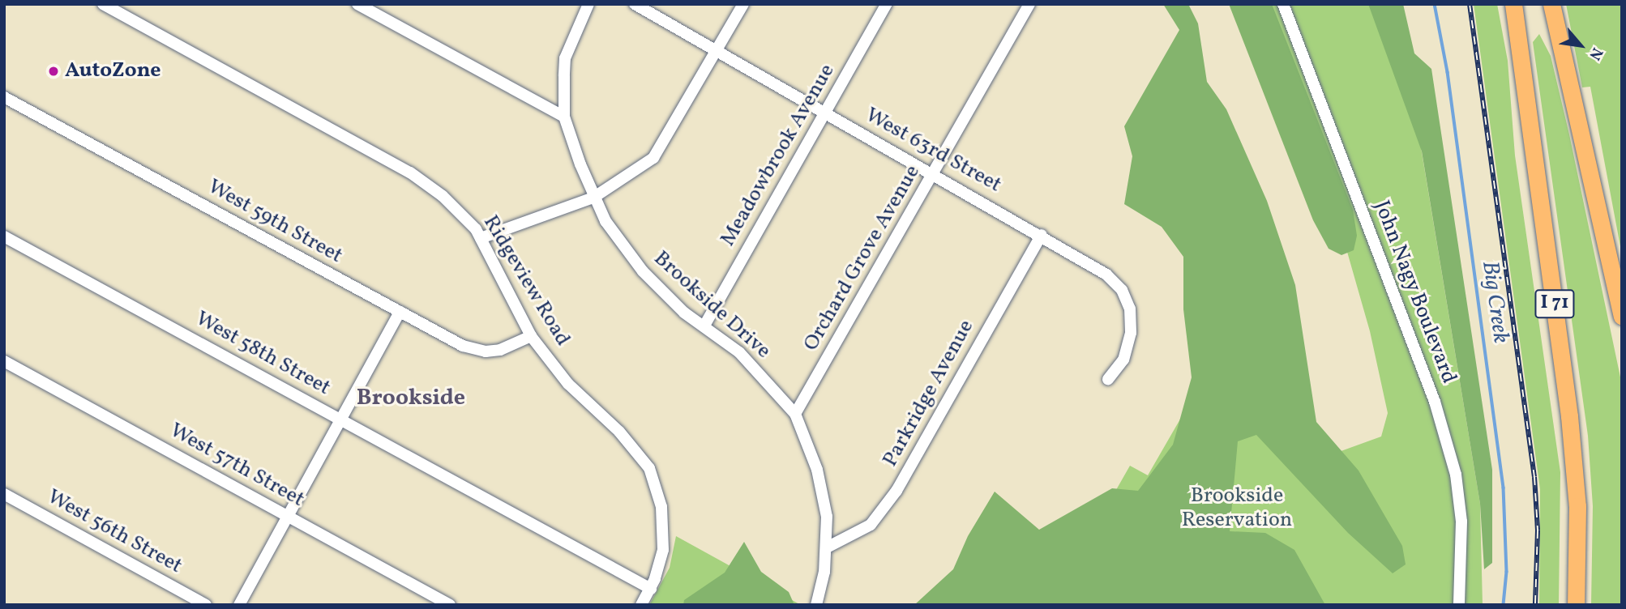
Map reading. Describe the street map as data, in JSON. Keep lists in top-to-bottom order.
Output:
{
  "streets": {
    "highway": ["I 71"],
    "street": [
      "West 63rd Street",
      "Meadowbrook Avenue",
      "West 59th Street",
      "Orchard Grove Avenue",
      "Ridgeview Road",
      "John Nagy Boulevard",
      "Brookside Drive",
      "West 58th Street",
      "Parkridge Avenue",
      "West 57th Street",
      "West 56th Street"
    ]
  },
  "crossings": [
    ["West 63rd Street", "Meadowbrook Avenue"],
    ["West 63rd Street", "Orchard Grove Avenue"],
    ["West 63rd Street", "Parkridge Avenue"],
    ["Meadowbrook Avenue", "Brookside Drive"],
    ["West 59th Street", "Ridgeview Road"],
    ["Orchard Grove Avenue", "Brookside Drive"],
    ["Ridgeview Road", "West 58th Street"],
    ["Brookside Drive", "Parkridge Avenue"]
  ],
  "districts": ["Brookside"],
  "water": ["Big Creek"],
  "parks": ["Brookside Reservation"],
  "places": ["AutoZone"],
  "north": "bottom right"
}
